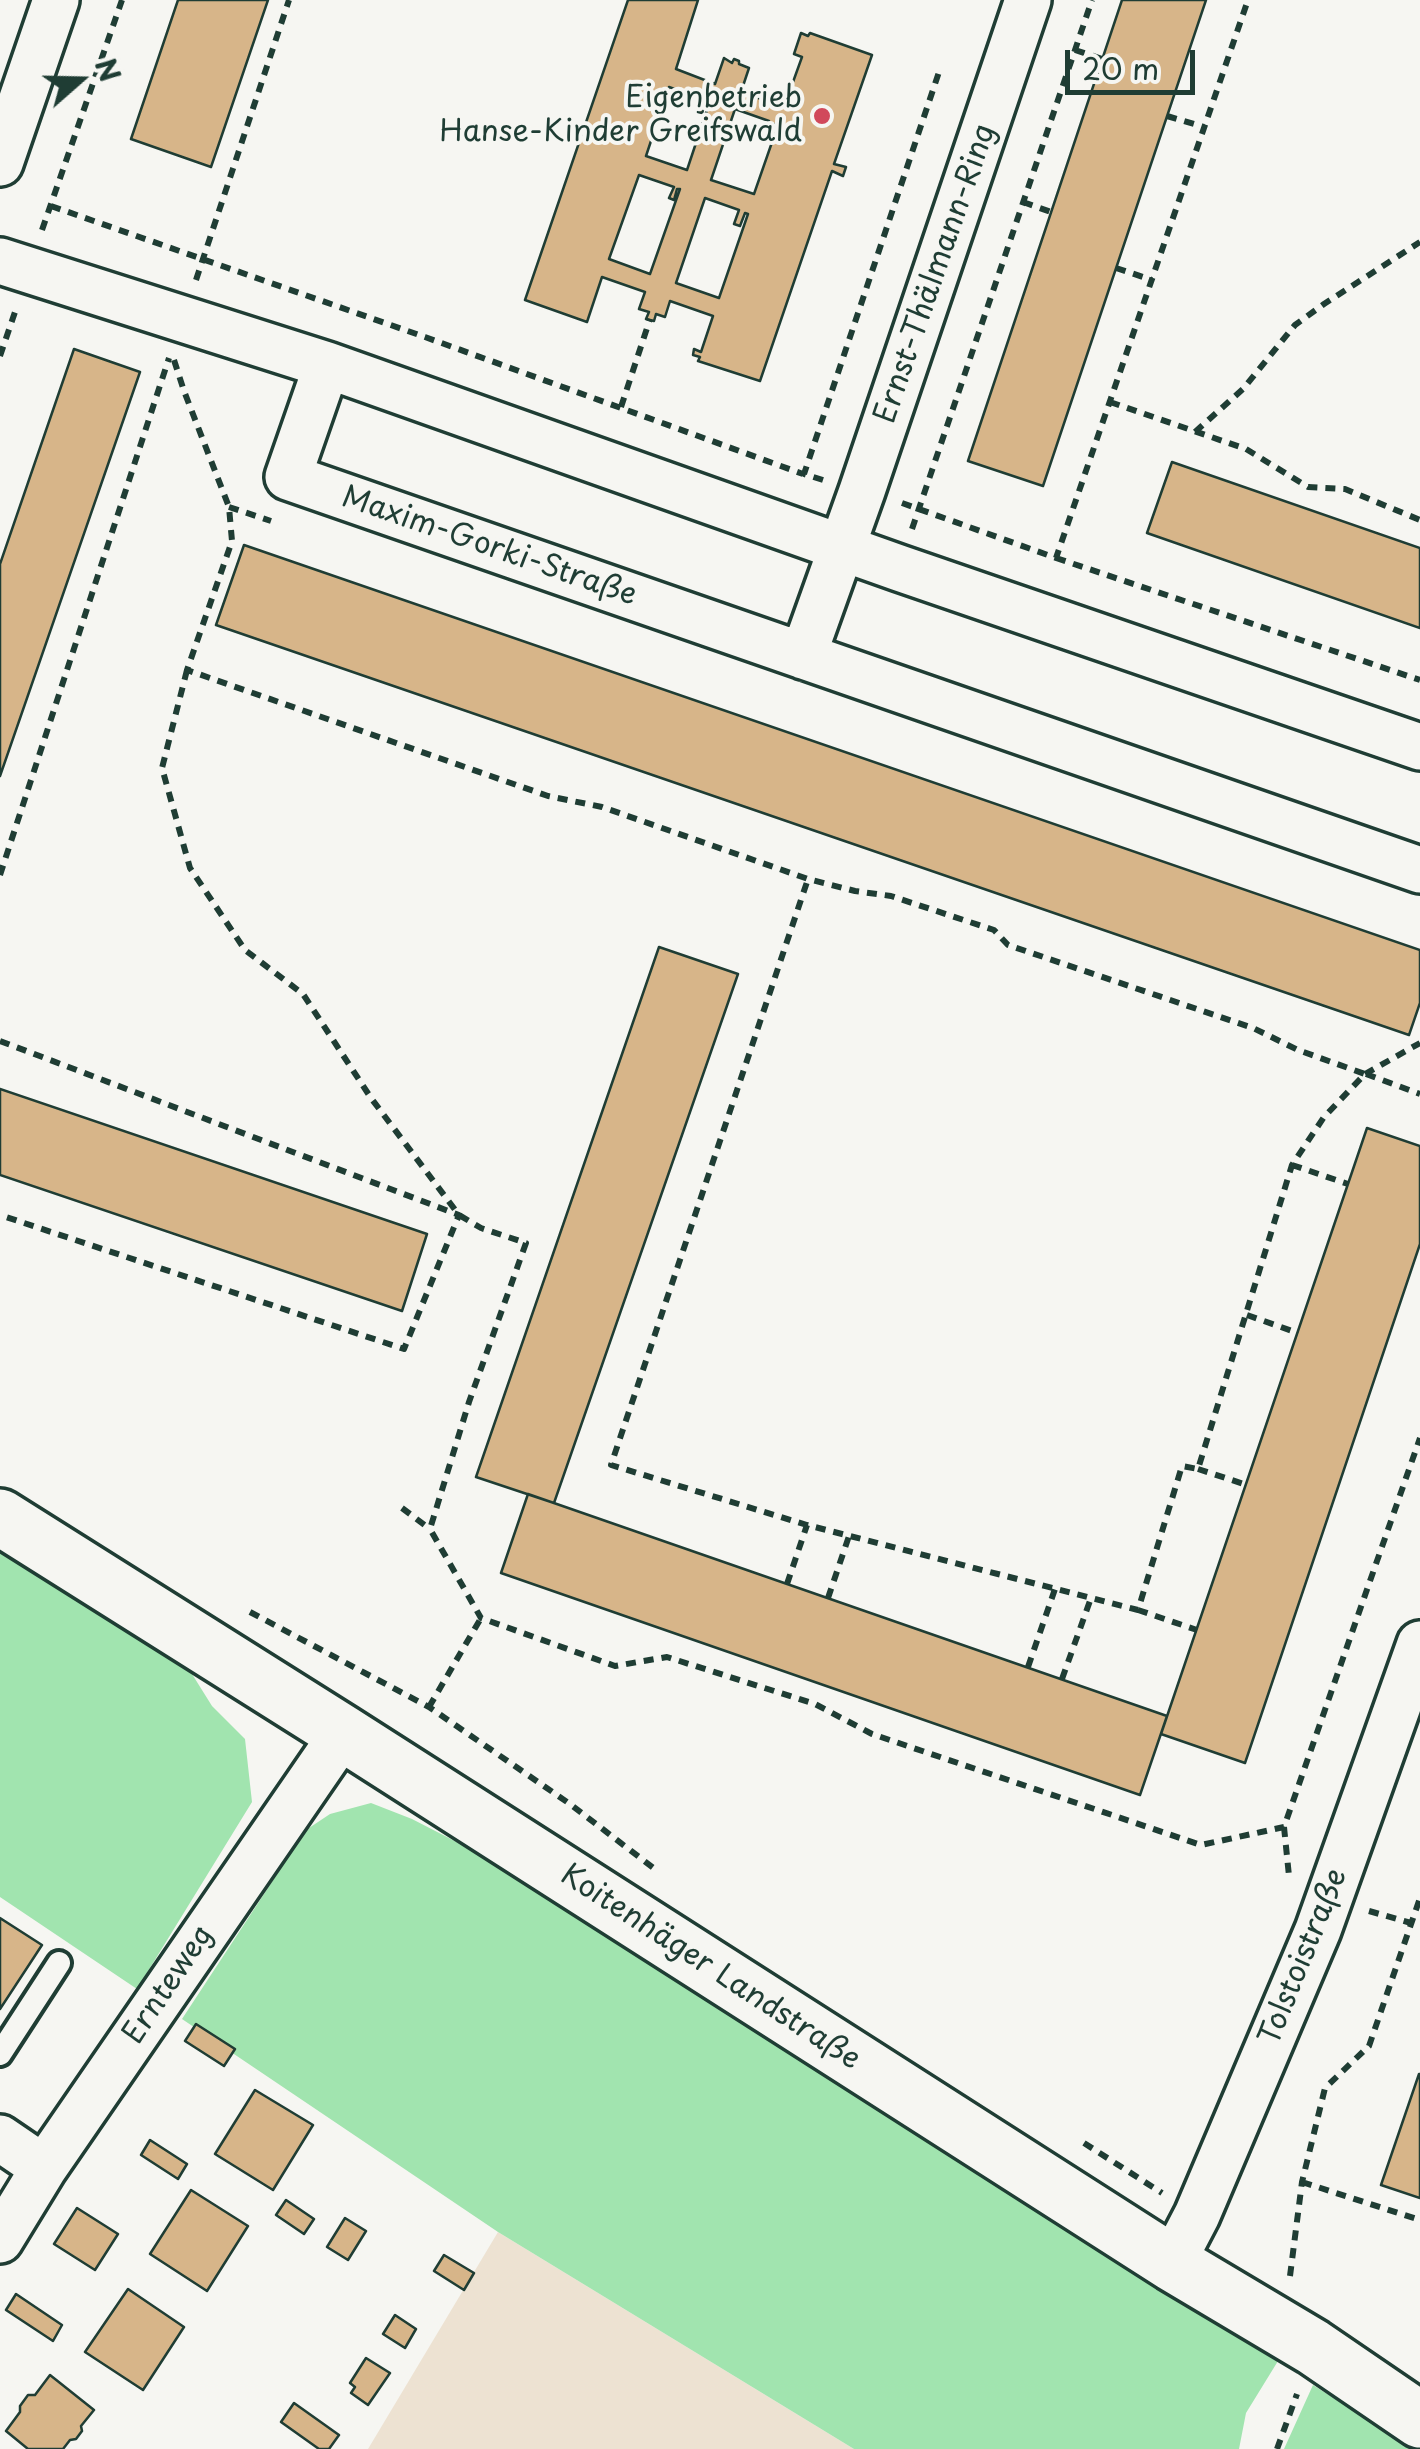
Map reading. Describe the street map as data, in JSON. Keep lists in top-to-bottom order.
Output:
{
  "streets": {
    "main road": ["Koitenhäger Landstraße"],
    "street": [
      "Ernst-Thälmann-Ring",
      "Maxim-Gorki-Straße",
      "Tolstoistraße",
      "Ernteweg"
    ]
  },
  "crossings": [
    ["Tolstoistraße", "Koitenhäger Landstraße"],
    ["Koitenhäger Landstraße", "Ernteweg"]
  ],
  "places": ["Eigenbetrieb Hanse-Kinder Greifswald"],
  "scale_bar": "20 m",
  "north": "right"
}
